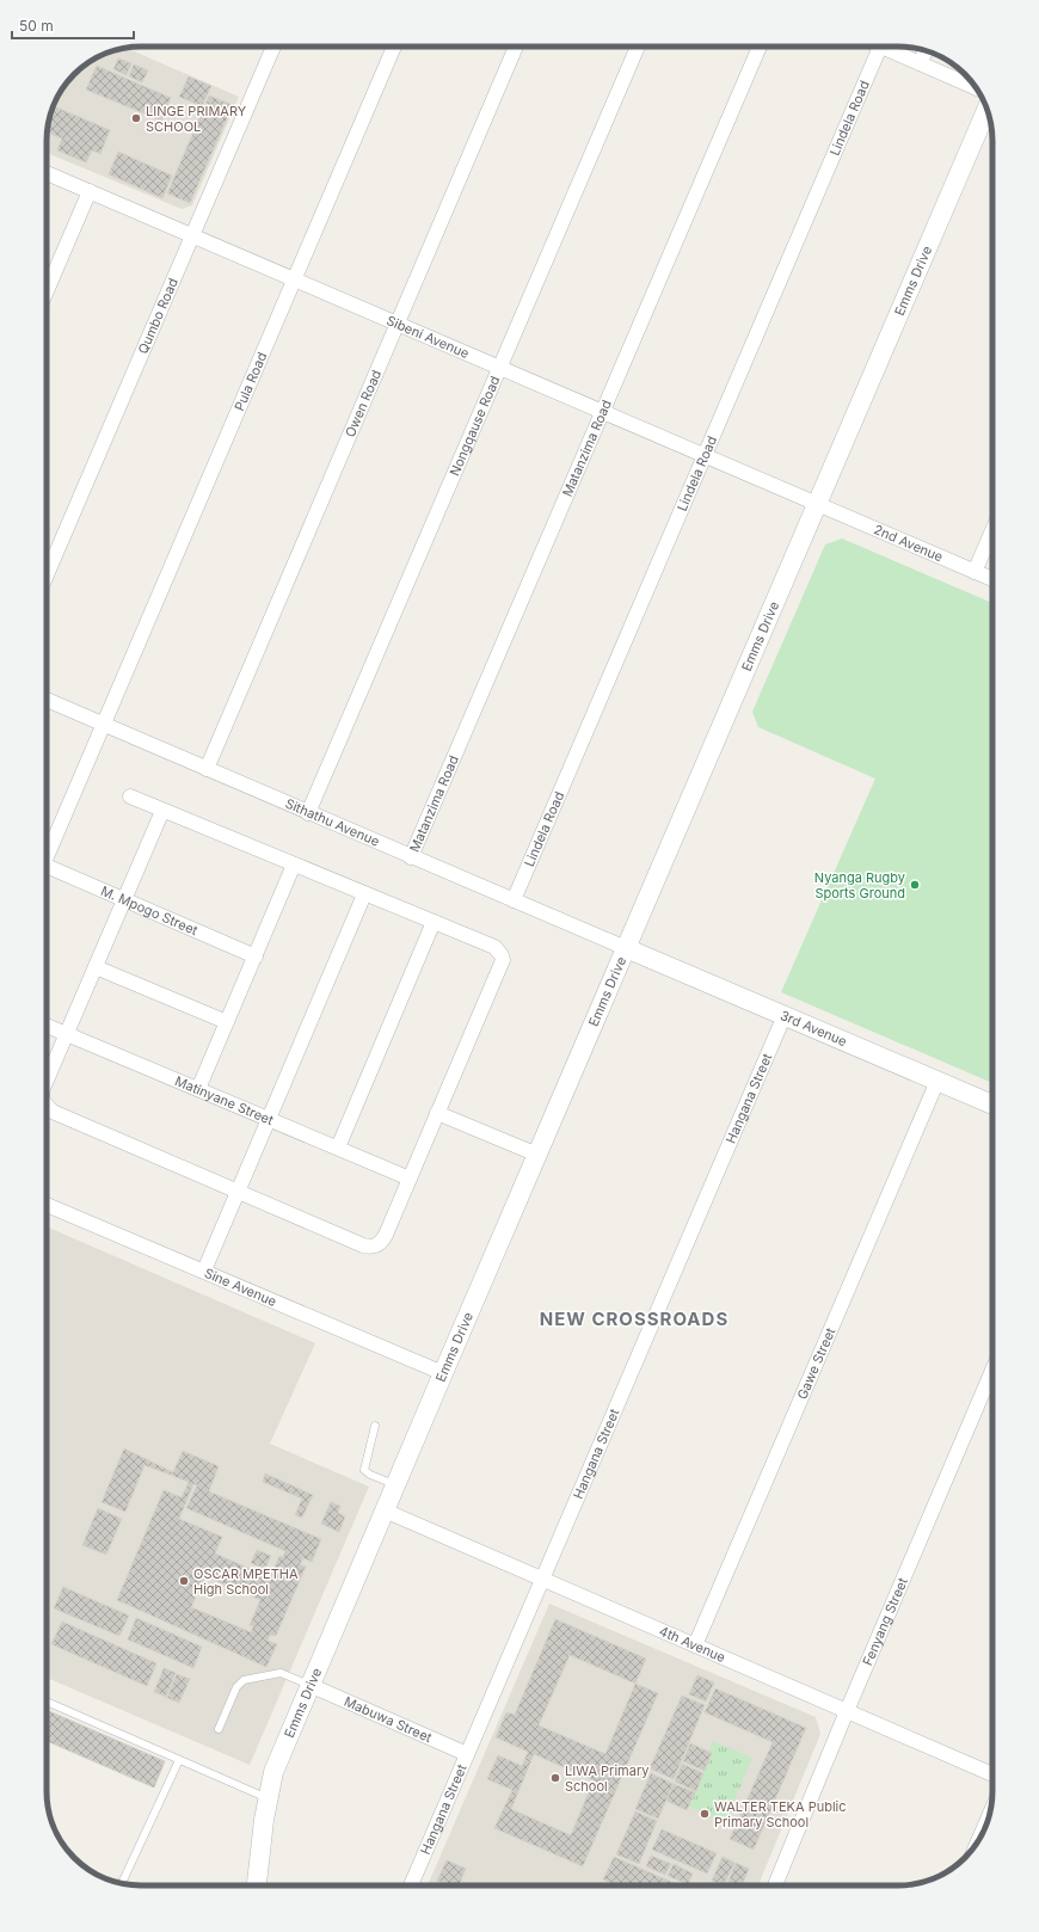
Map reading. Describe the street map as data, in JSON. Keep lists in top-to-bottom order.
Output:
{
  "streets": {
    "street": [
      "Lindela Road",
      "Emms Drive",
      "Qumbo Road",
      "Sibeni Avenue",
      "Pula Road",
      "Owen Road",
      "Nongqause Road",
      "Matanzima Road",
      "2nd Avenue",
      "Sithathu Avenue",
      "M. Mpogo Street",
      "3rd Avenue",
      "Hangana Street",
      "Matinyane Street",
      "Sine Avenue",
      "Gawe Street",
      "Fenyang Street",
      "4th Avenue",
      "Mabuwa Street"
    ]
  },
  "crossings": [
    ["Lindela Road", "Sibeni Avenue"],
    ["Lindela Road", "Sithathu Avenue"],
    ["Emms Drive", "Sibeni Avenue"],
    ["Emms Drive", "2nd Avenue"],
    ["Emms Drive", "Sithathu Avenue"],
    ["Emms Drive", "3rd Avenue"],
    ["Emms Drive", "Sine Avenue"],
    ["Emms Drive", "4th Avenue"],
    ["Emms Drive", "Mabuwa Street"],
    ["Qumbo Road", "Sibeni Avenue"],
    ["Sibeni Avenue", "Pula Road"],
    ["Sibeni Avenue", "Owen Road"],
    ["Sibeni Avenue", "Nongqause Road"],
    ["Sibeni Avenue", "Matanzima Road"],
    ["Sibeni Avenue", "2nd Avenue"],
    ["Pula Road", "Sithathu Avenue"],
    ["Owen Road", "Sithathu Avenue"],
    ["Nongqause Road", "Sithathu Avenue"],
    ["Matanzima Road", "Sithathu Avenue"],
    ["Sithathu Avenue", "3rd Avenue"],
    ["3rd Avenue", "Hangana Street"],
    ["3rd Avenue", "Gawe Street"],
    ["Hangana Street", "4th Avenue"],
    ["Hangana Street", "Mabuwa Street"],
    ["Gawe Street", "4th Avenue"],
    ["Fenyang Street", "4th Avenue"]
  ],
  "districts": ["NEW CROSSROADS"],
  "places": [
    "LINGE PRIMARY SCHOOL",
    "Nyanga Rugby Sports Ground",
    "OSCAR MPETHA High School",
    "LIWA Primary School",
    "WALTER TEKA Public Primary School"
  ],
  "scale_bar": "50 m"
}
